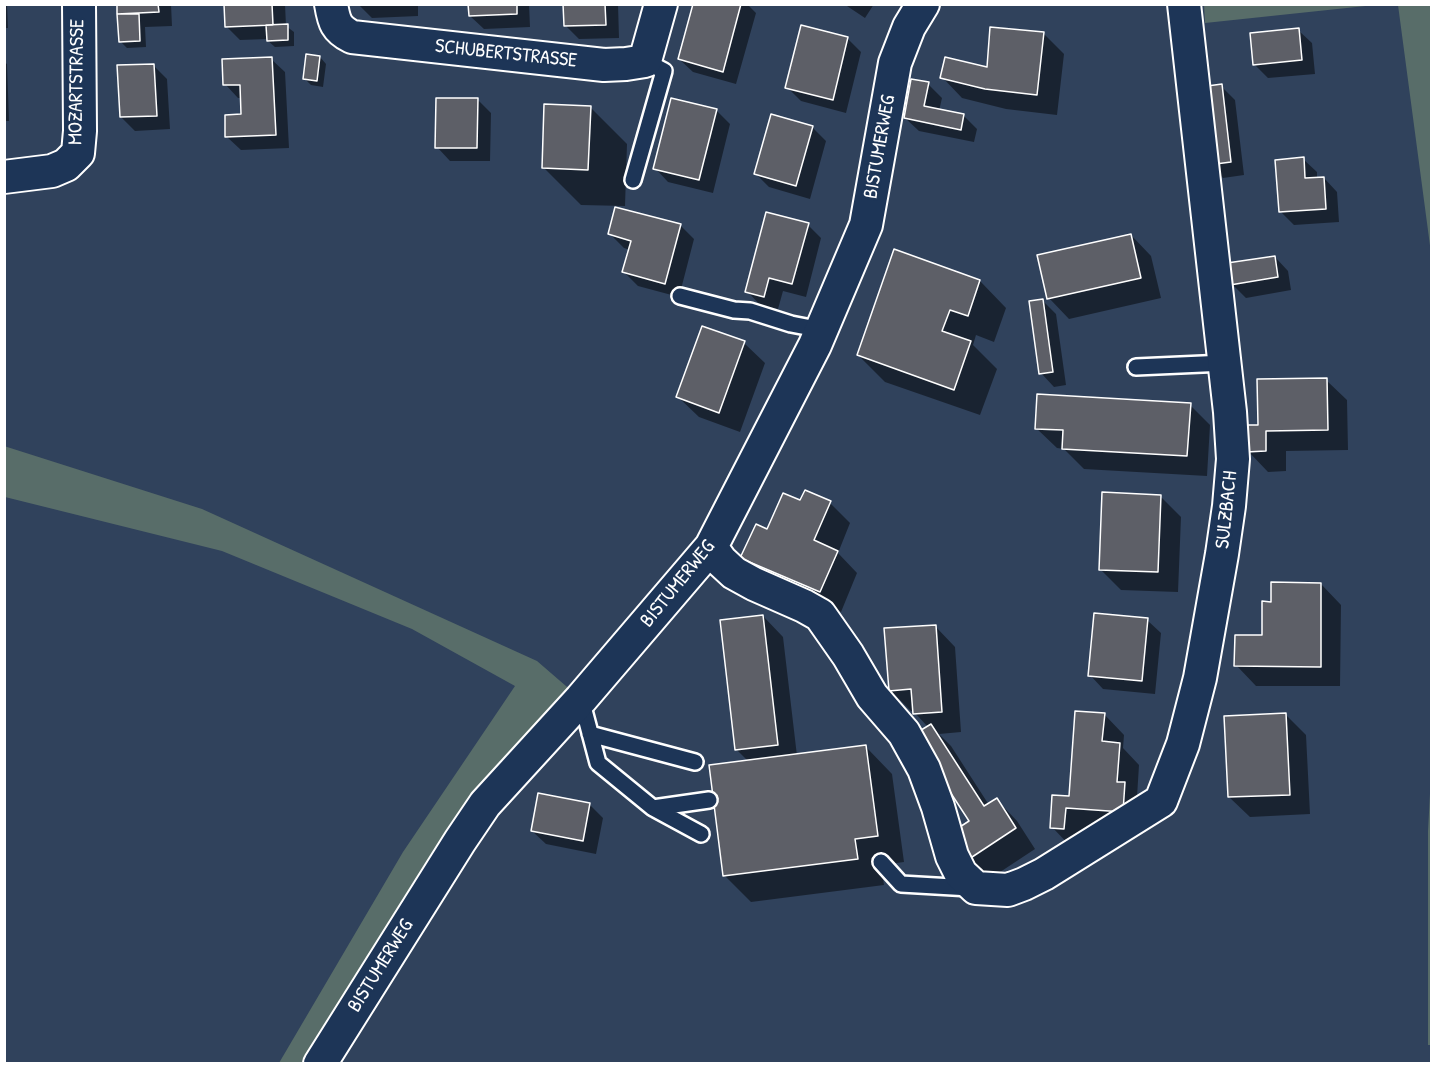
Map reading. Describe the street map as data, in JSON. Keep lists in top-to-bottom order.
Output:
{
  "streets": {
    "street": [
      "SCHUBERTSTRASSE",
      "MOZARTSTRASSE",
      "BISTUMERWEG",
      "SULZBACH"
    ]
  }
}
